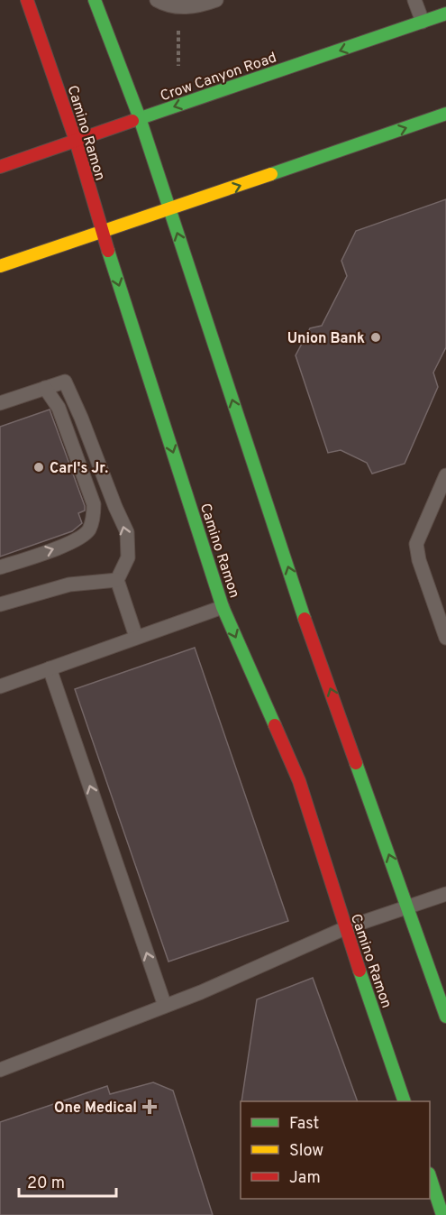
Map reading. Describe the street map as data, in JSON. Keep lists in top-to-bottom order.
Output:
{
  "streets": {
    "street": ["Crow Canyon Road", "Camino Ramon"]
  },
  "crossings": [
    ["Crow Canyon Road", "Camino Ramon"]
  ],
  "places": {
    "other": ["Union Bank", "Carl's Jr."],
    "health": ["One Medical"]
  },
  "legend": ["Fast", "Slow", "Jam"],
  "scale_bar": "20 m"
}
